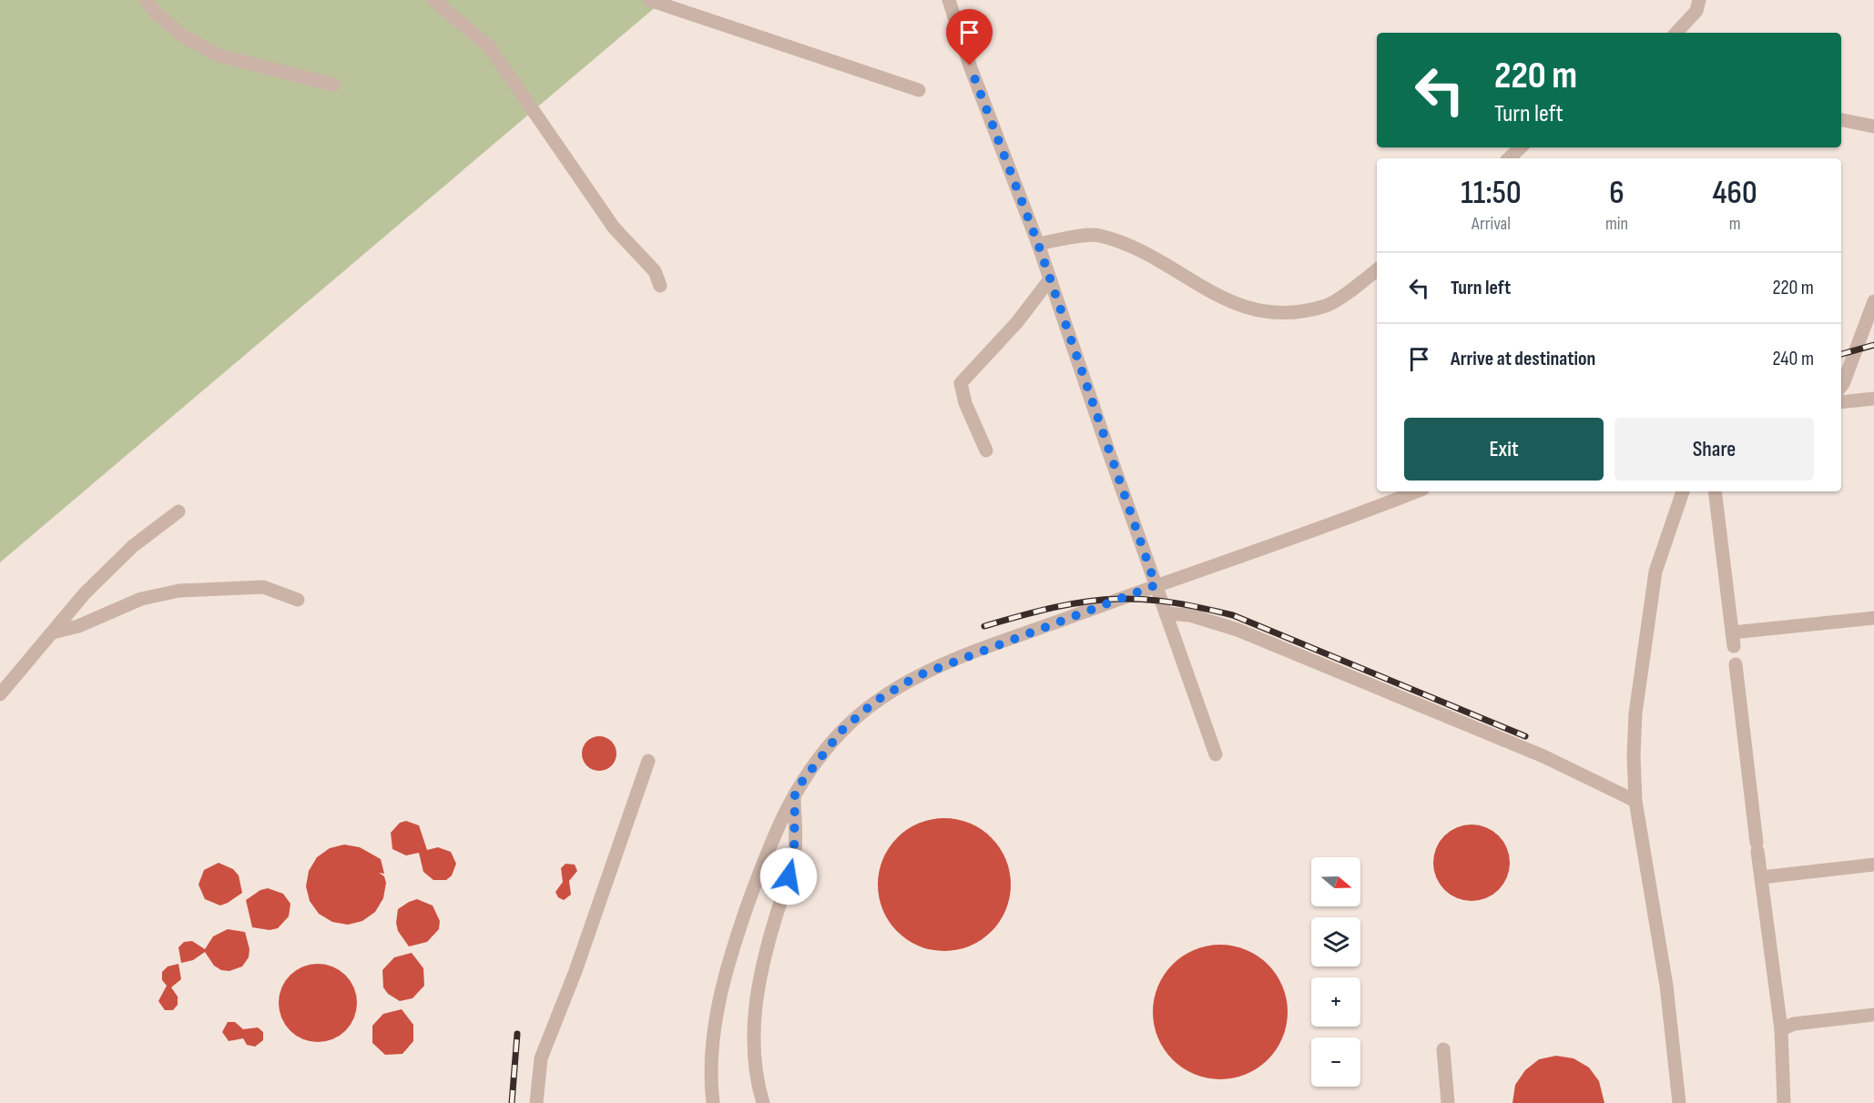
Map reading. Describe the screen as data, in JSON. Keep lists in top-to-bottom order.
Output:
{
  "north": "right",
  "page": {
    "turn": ["220 m", "Turn left"],
    "eta": [
      "11:50",
      "Arrival",
      "6",
      "min",
      "460",
      "m"
    ],
    "list": [
      {
        "name": "Turn left",
        "value": "220 m"
      },
      {
        "name": "Arrive at destination",
        "value": "240 m"
      }
    ],
    "buttons": ["Exit", "Share"],
    "map_buttons": ["+", "−"]
  }
}
